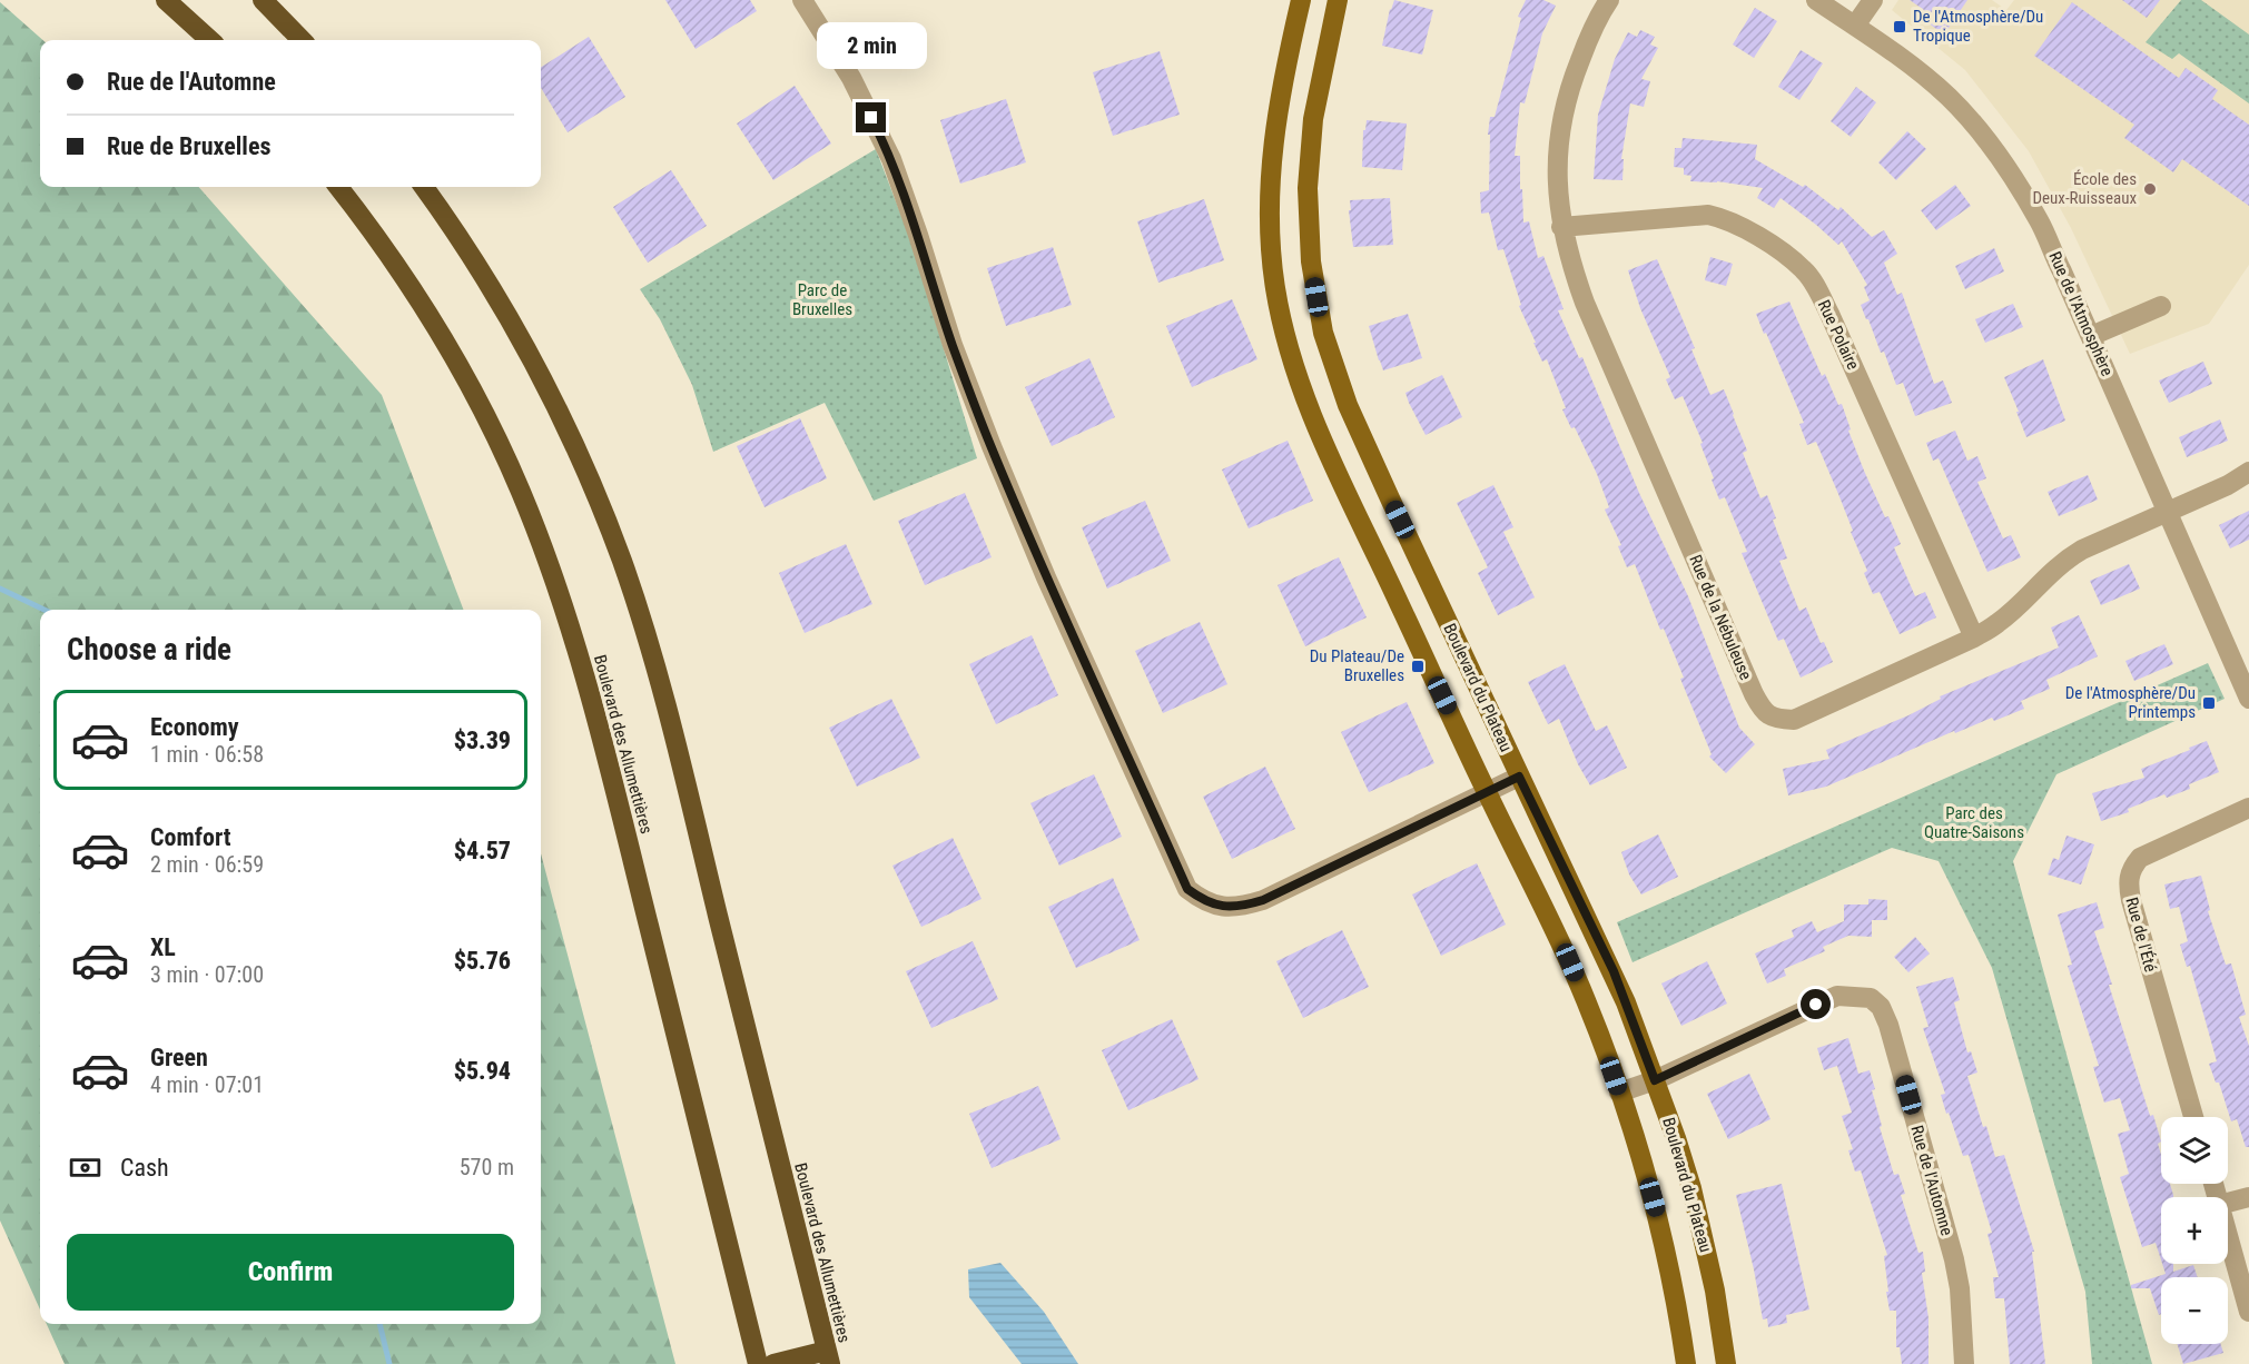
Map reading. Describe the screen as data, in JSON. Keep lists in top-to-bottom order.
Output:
{
  "streets": {
    "highway": ["Boulevard des Allumettières"],
    "main road": ["Boulevard du Plateau"],
    "street": [
      "Rue de l'Atmosphère",
      "Rue Polaire",
      "Rue de la Nébuleuse",
      "Rue de l'Été",
      "Rue de l'Automne"
    ]
  },
  "crossings": [
    ["Rue de l'Atmosphère", "Rue de la Nébuleuse"],
    ["Rue Polaire", "Rue de la Nébuleuse"],
    ["Boulevard du Plateau", "Rue de l'Automne"]
  ],
  "parks": ["Parc de Bruxelles", "Parc des Quatre-Saisons"],
  "places": {
    "transit": ["De l'Atmosphère/Du Tropique", "Du Plateau/De Bruxelles", "De l'Atmosphère/Du Printemps"],
    "other": ["École des Deux-Ruisseaux"]
  },
  "page": {
    "bubble": "2 min",
    "banner": ["Rue de l'Automne", "Rue de Bruxelles"],
    "heading": "Choose a ride",
    "list": [
      {
        "name": "Economy",
        "note": "1 min · 06:58",
        "value": "$3.39"
      },
      {
        "name": "Comfort",
        "note": "2 min · 06:59",
        "value": "$4.57"
      },
      {
        "name": "XL",
        "note": "3 min · 07:00",
        "value": "$5.76"
      },
      {
        "name": "Green",
        "note": "4 min · 07:01",
        "value": "$5.94"
      }
    ],
    "map_buttons": ["+", "−"],
    "pay": ["Cash", "570 m"],
    "buttons": "Confirm"
  }
}
